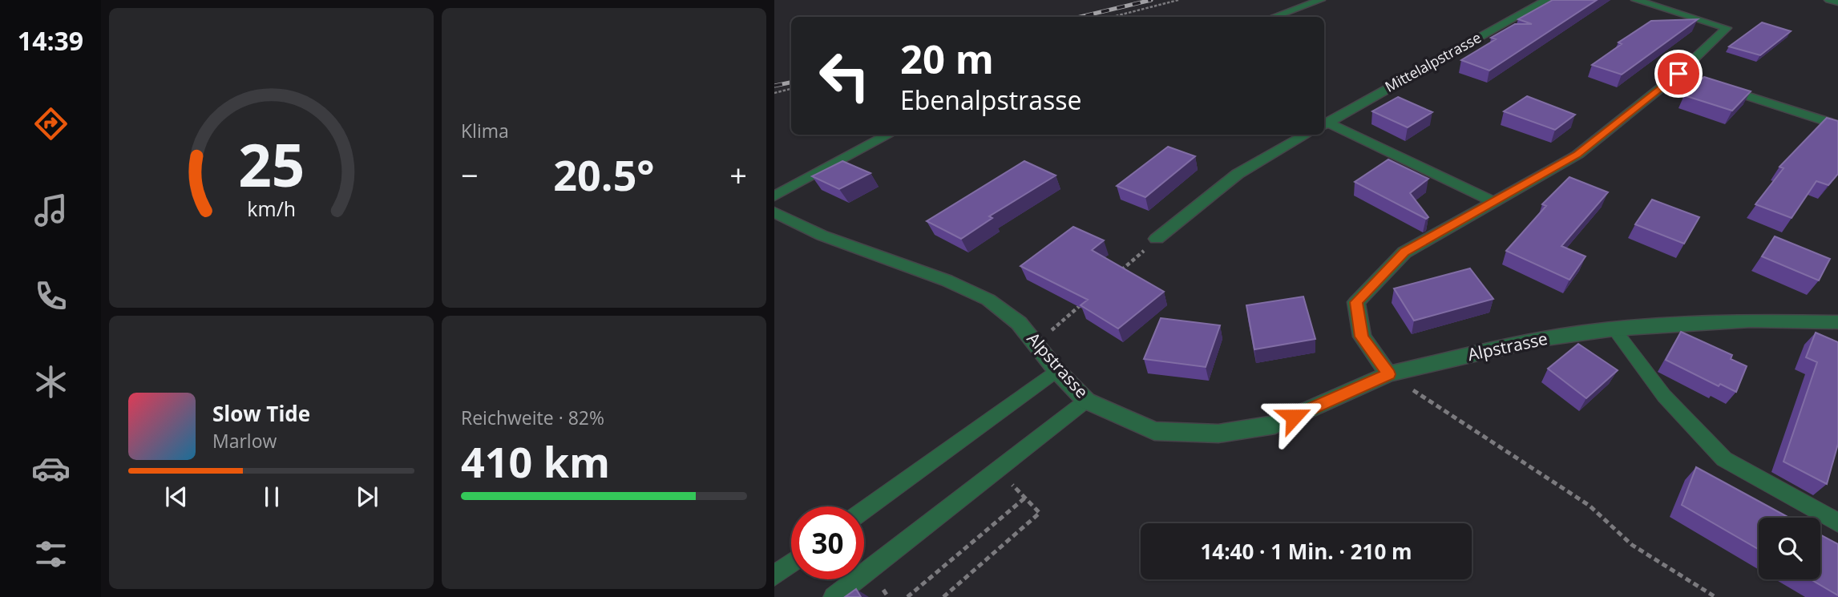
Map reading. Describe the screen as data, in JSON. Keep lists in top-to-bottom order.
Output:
{
  "streets": {
    "street": ["Mittelalpstrasse", "Alpstrasse"]
  },
  "page": {
    "tabs": "14:39",
    "tile": [
      "Klima",
      ["Reichweite · 82%", "410 km"]
    ],
    "turn": ["20 m", "Ebenalpstrasse"],
    "heat": ["−", "20.5°", "+"],
    "song": ["Slow Tide", "Marlow"],
    "limit": "30",
    "trip": "14:40 · 1 Min. · 210 m",
    "gauge": ["25", "km/h"]
  }
}
